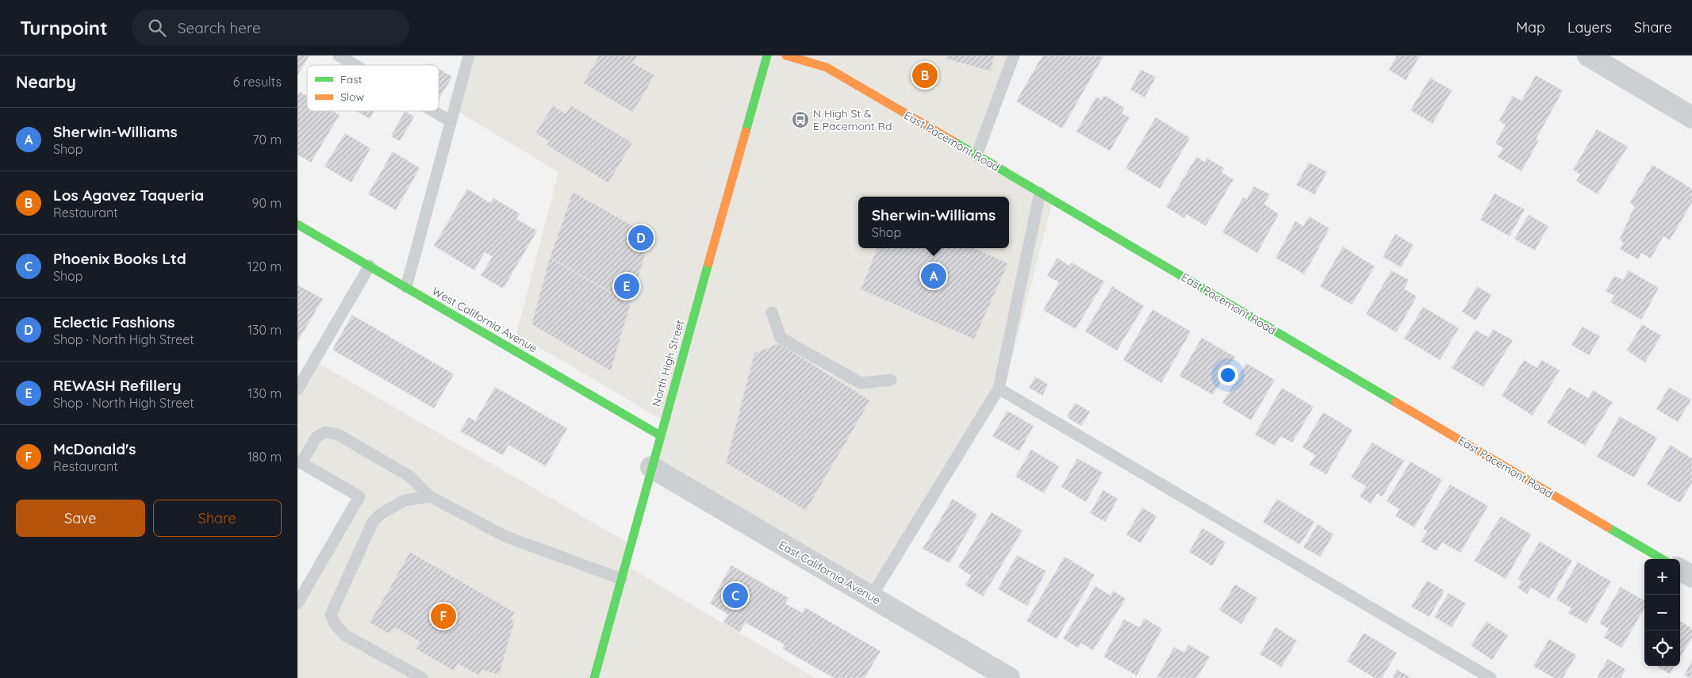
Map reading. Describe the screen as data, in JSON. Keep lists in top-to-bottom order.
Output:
{
  "streets": {
    "street": [
      "East Pacemont Road",
      "West California Avenue",
      "North High Street",
      "East California Avenue"
    ]
  },
  "crossings": [
    ["West California Avenue", "North High Street"],
    ["North High Street", "East California Avenue"]
  ],
  "places": {
    "bus stop": ["N High St & E Pacemont Rd"]
  },
  "legend": ["Fast", "Slow"],
  "page": {
    "header": "Turnpoint",
    "search": "Search here",
    "nav": ["Map", "Layers", "Share"],
    "heading": ["Nearby", "6 results"],
    "pins": [
      "B",
      "D",
      "A",
      "E",
      "C",
      "F"
    ],
    "list": [
      {
        "mark": "A",
        "name": "Sherwin-Williams",
        "note": "Shop",
        "value": "70 m"
      },
      {
        "mark": "B",
        "name": "Los Agavez Taqueria",
        "note": "Restaurant",
        "value": "90 m"
      },
      {
        "mark": "C",
        "name": "Phoenix Books Ltd",
        "note": "Shop",
        "value": "120 m"
      },
      {
        "mark": "D",
        "name": "Eclectic Fashions",
        "note": "Shop · North High Street",
        "value": "130 m"
      },
      {
        "mark": "E",
        "name": "REWASH Refillery",
        "note": "Shop · North High Street",
        "value": "130 m"
      },
      {
        "mark": "F",
        "name": "McDonald's",
        "note": "Restaurant",
        "value": "180 m"
      }
    ],
    "popup": ["Sherwin-Williams", "Shop"],
    "buttons": ["Save", "Share"],
    "map_buttons": ["+", "−"]
  }
}
